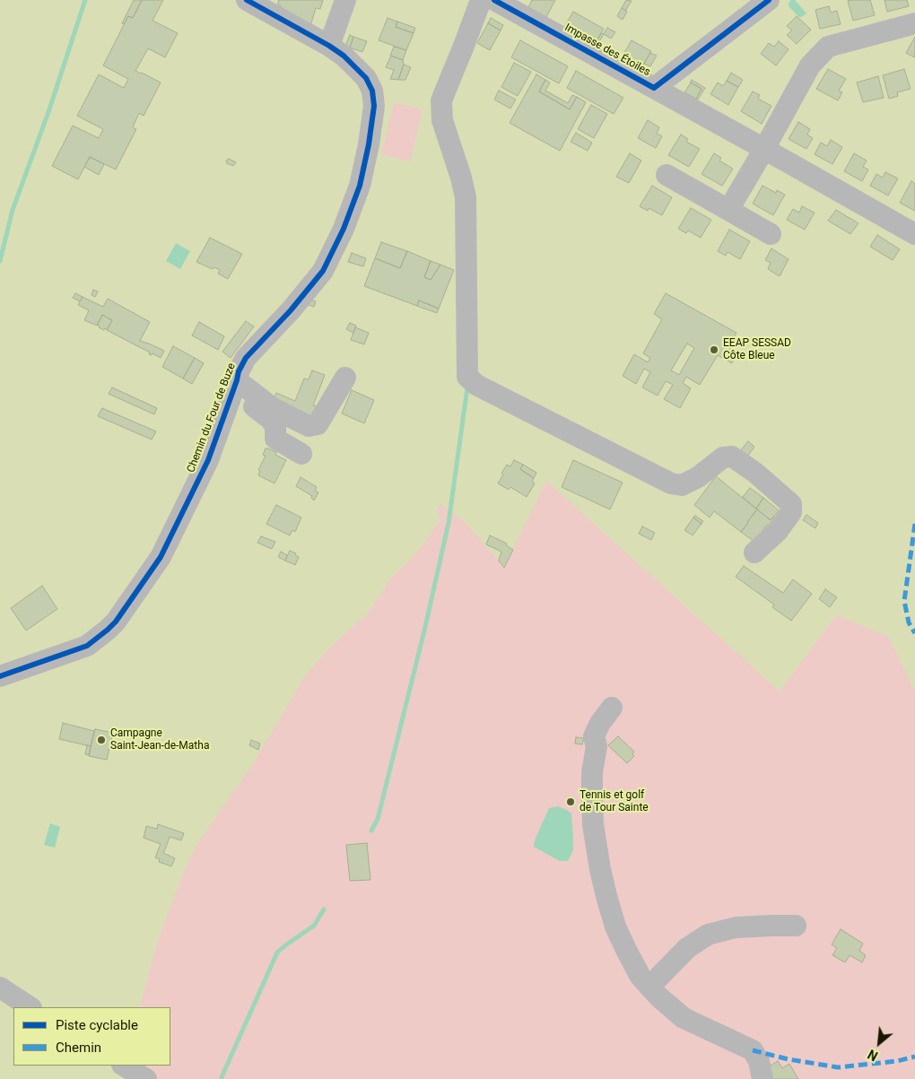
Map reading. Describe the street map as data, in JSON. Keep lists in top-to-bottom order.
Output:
{
  "streets": {
    "street": ["Impasse des Étoiles", "Chemin du Four de Buze"]
  },
  "places": ["EEAP SESSAD Côte Bleue", "Campagne Saint-Jean-de-Matha", "Tennis et golf de Tour Sainte"],
  "legend": ["Piste cyclable", "Chemin"],
  "north": "bottom left"
}
